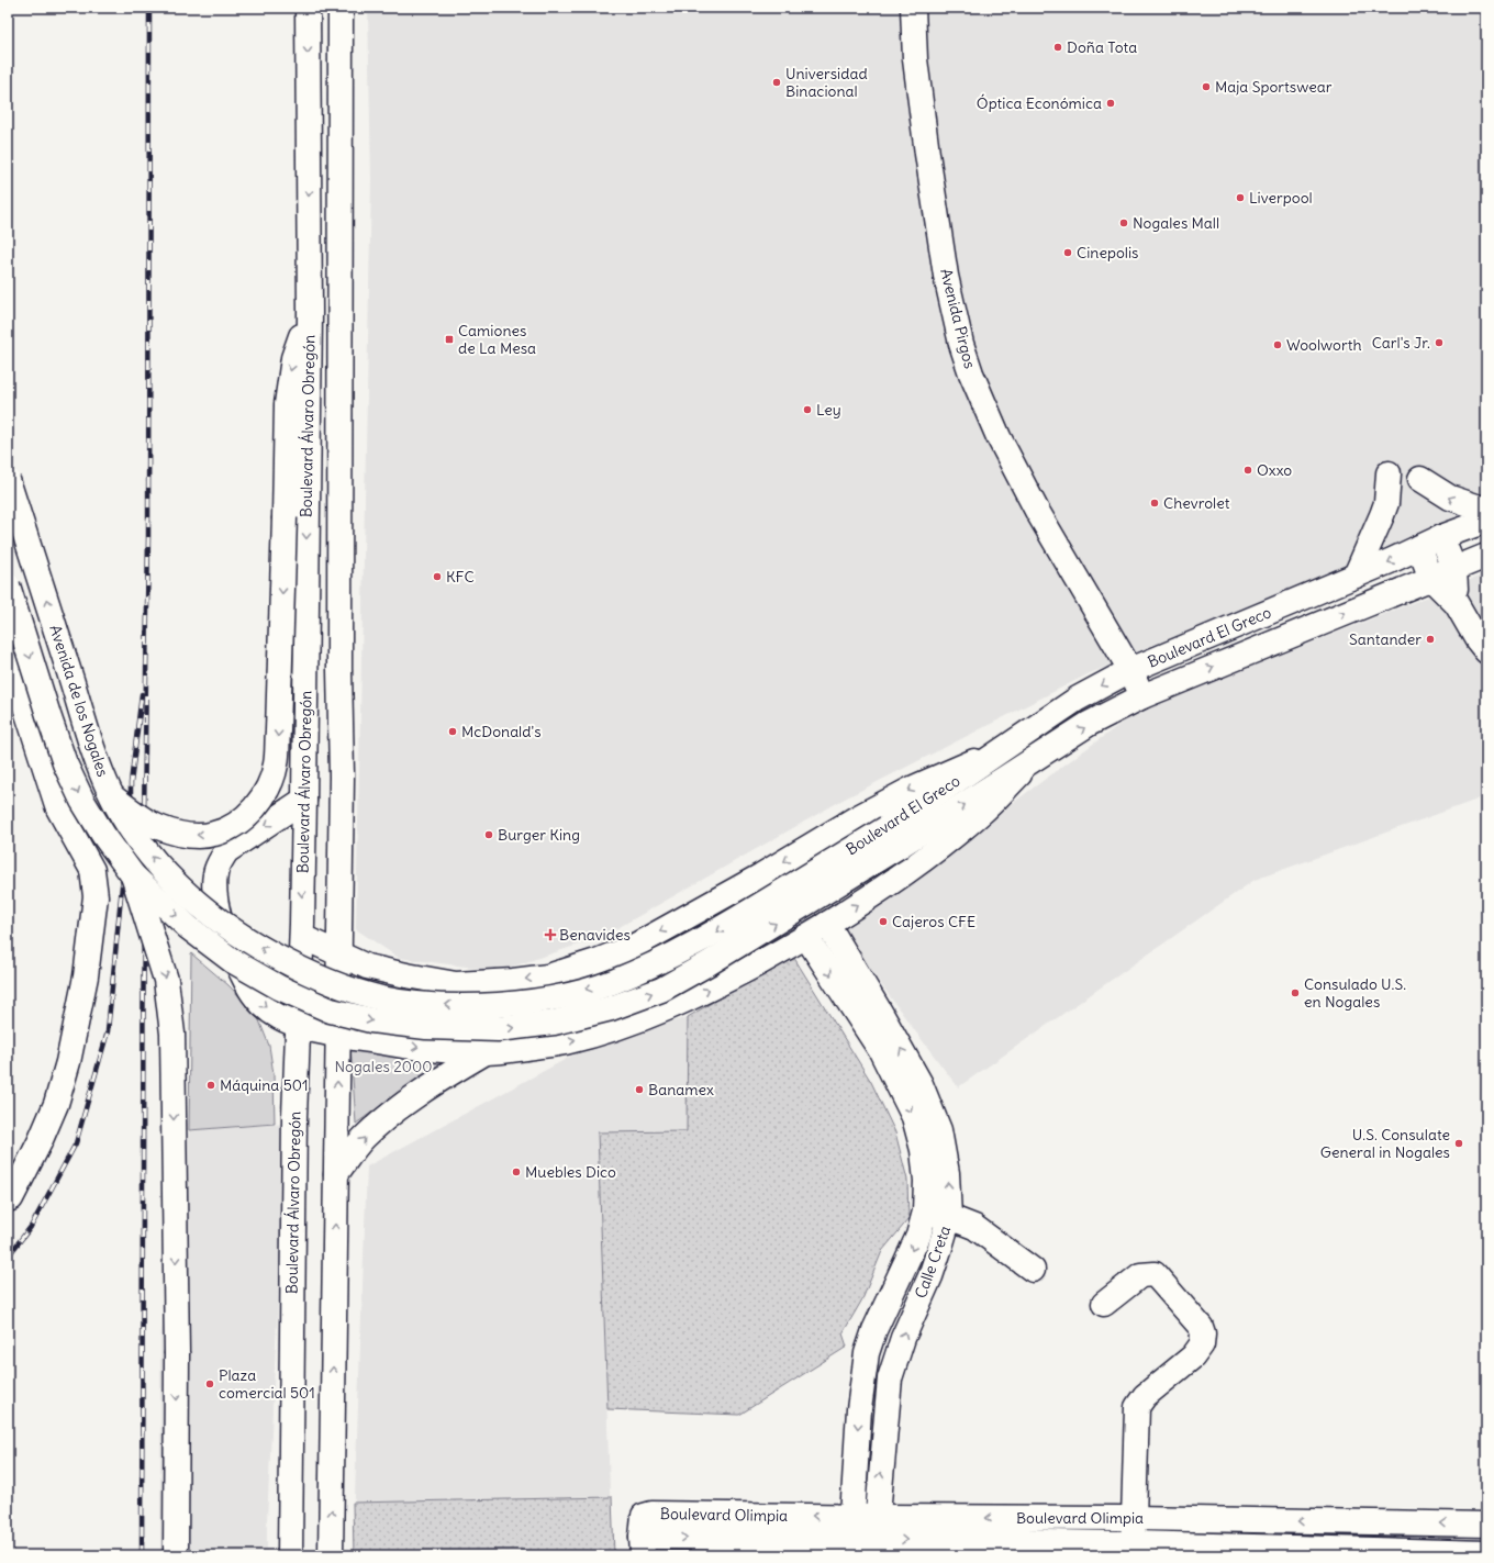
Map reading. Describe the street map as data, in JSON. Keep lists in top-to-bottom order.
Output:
{
  "streets": {
    "main road": [
      "Avenida Pirgos",
      "Boulevard Álvaro Obregón",
      "Boulevard El Greco",
      "Avenida de los Nogales",
      "Calle Creta",
      "Boulevard Olimpia"
    ]
  },
  "crossings": [
    ["Avenida Pirgos", "Boulevard El Greco"],
    ["Boulevard El Greco", "Avenida de los Nogales"],
    ["Calle Creta", "Boulevard Olimpia"]
  ],
  "parks": ["Nogales 2000"],
  "places": {
    "other": [
      "Doña Tota",
      "Universidad Binacional",
      "Maja Sportswear",
      "Óptica Económica",
      "Liverpool",
      "Nogales Mall",
      "Cinepolis",
      "Carl's Jr.",
      "Woolworth",
      "Ley",
      "Oxxo",
      "Chevrolet",
      "KFC",
      "Santander",
      "McDonald's",
      "Burger King",
      "Cajeros CFE",
      "Consulado U.S. en Nogales",
      "Máquina 501",
      "Banamex",
      "U.S. Consulate General in Nogales",
      "Muebles Dico",
      "Plaza comercial 501"
    ],
    "transit": ["Camiones de La Mesa"],
    "health": ["Benavides"]
  }
}
